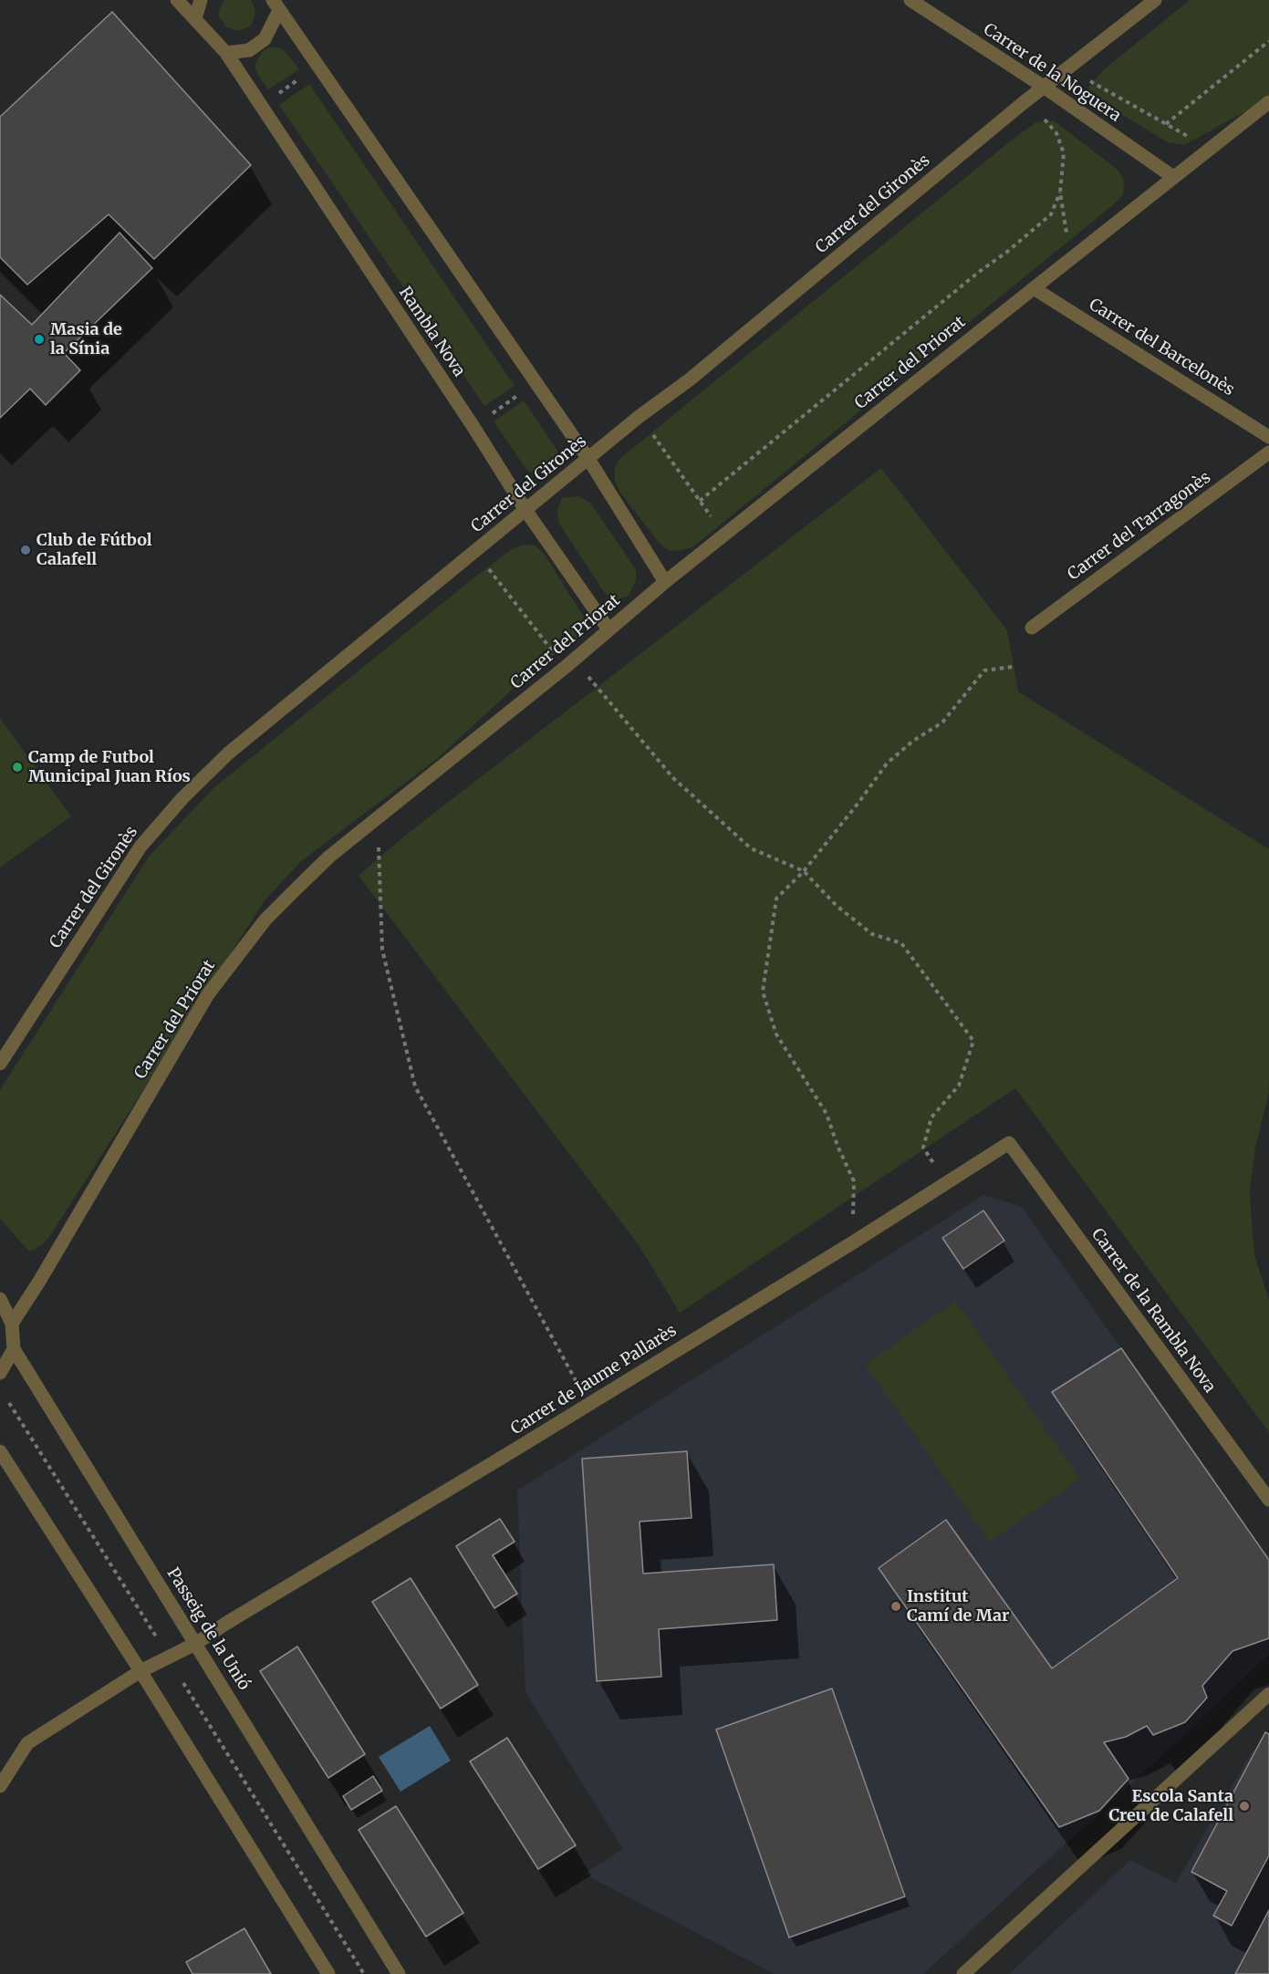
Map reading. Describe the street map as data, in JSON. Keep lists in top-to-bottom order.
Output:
{
  "streets": {
    "street": [
      "Carrer de la Noguera",
      "Carrer del Gironès",
      "Rambla Nova",
      "Carrer del Barcelonès",
      "Carrer del Priorat",
      "Carrer del Tarragonès",
      "Carrer de la Rambla Nova",
      "Carrer de Jaume Pallarès",
      "Passeig de la Unió"
    ]
  },
  "crossings": [
    ["Carrer de la Noguera", "Carrer del Gironès"],
    ["Carrer de la Noguera", "Carrer del Priorat"],
    ["Carrer del Gironès", "Rambla Nova"],
    ["Rambla Nova", "Carrer del Priorat"],
    ["Carrer del Barcelonès", "Carrer del Priorat"],
    ["Carrer del Priorat", "Passeig de la Unió"],
    ["Carrer de la Rambla Nova", "Carrer de Jaume Pallarès"],
    ["Carrer de Jaume Pallarès", "Passeig de la Unió"]
  ],
  "places": [
    "Masia de la Sínia",
    "Club de Fútbol Calafell",
    "Camp de Futbol Municipal Juan Ríos",
    "Institut Camí de Mar",
    "Escola Santa Creu de Calafell"
  ]
}
